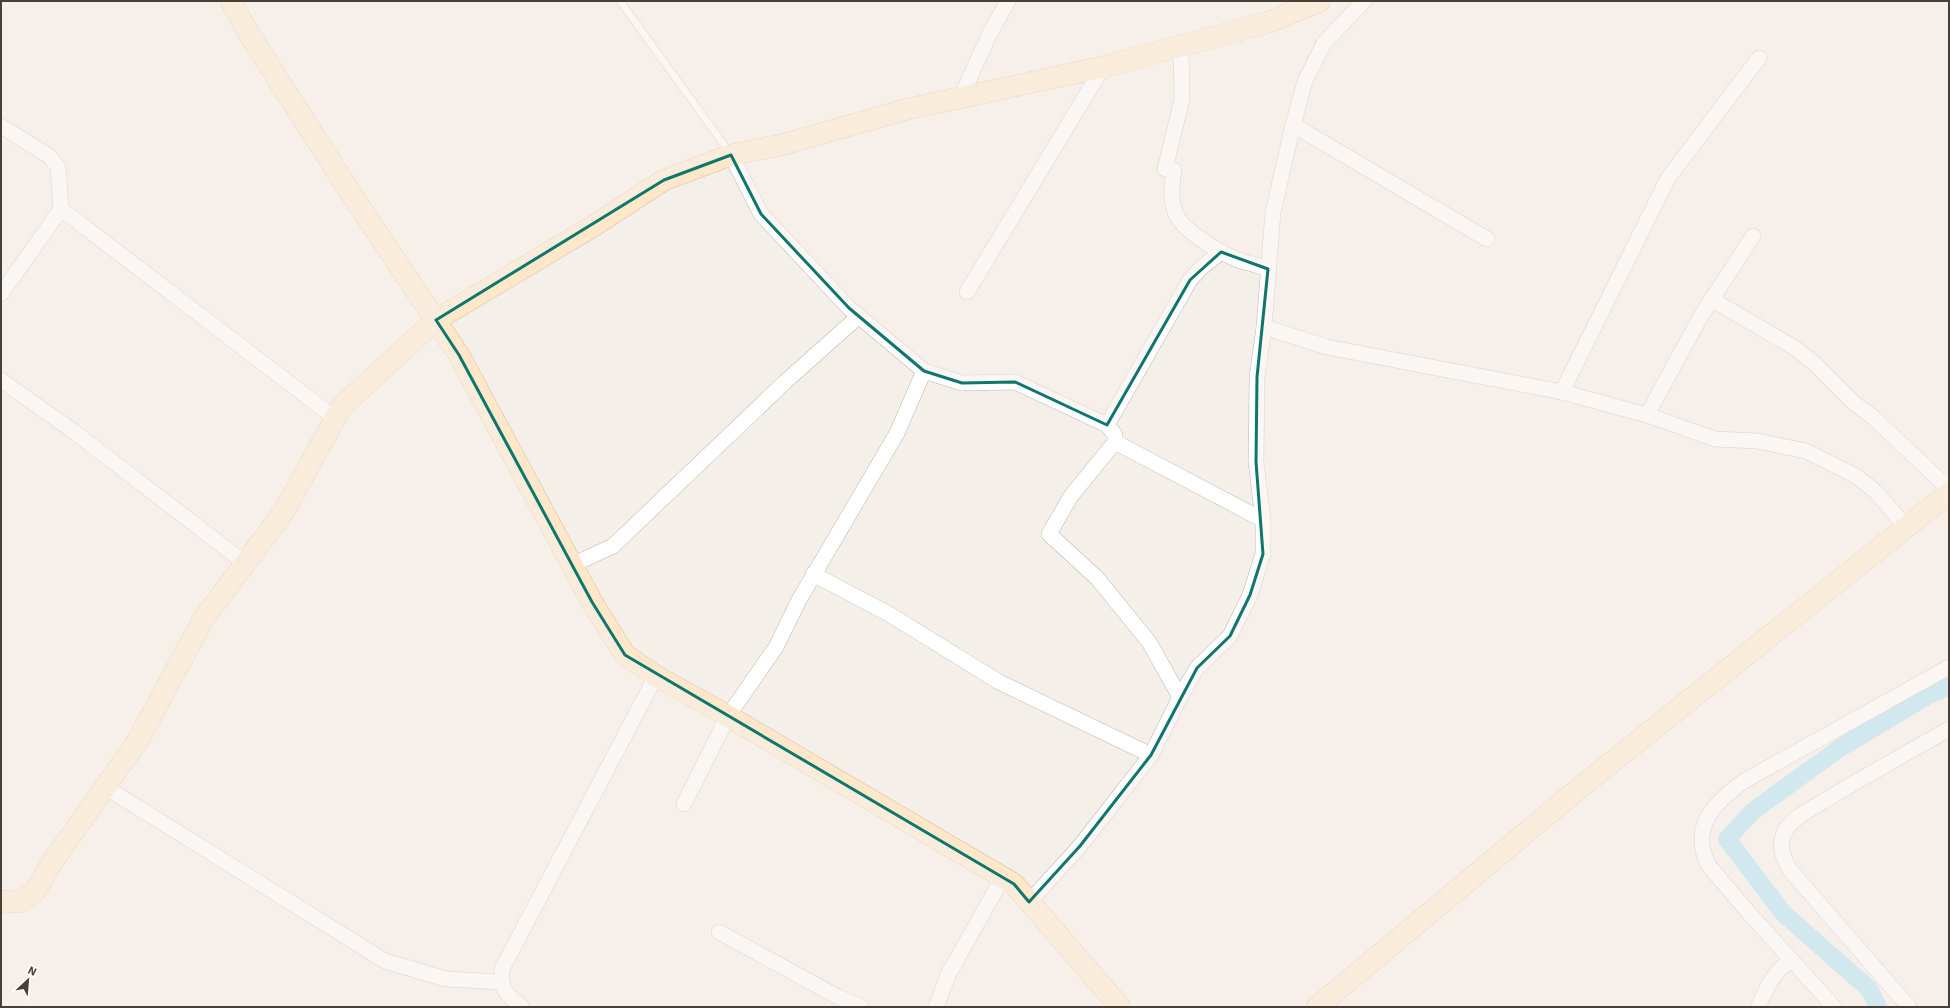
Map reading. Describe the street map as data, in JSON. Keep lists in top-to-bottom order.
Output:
{
  "north": "top right"
}
